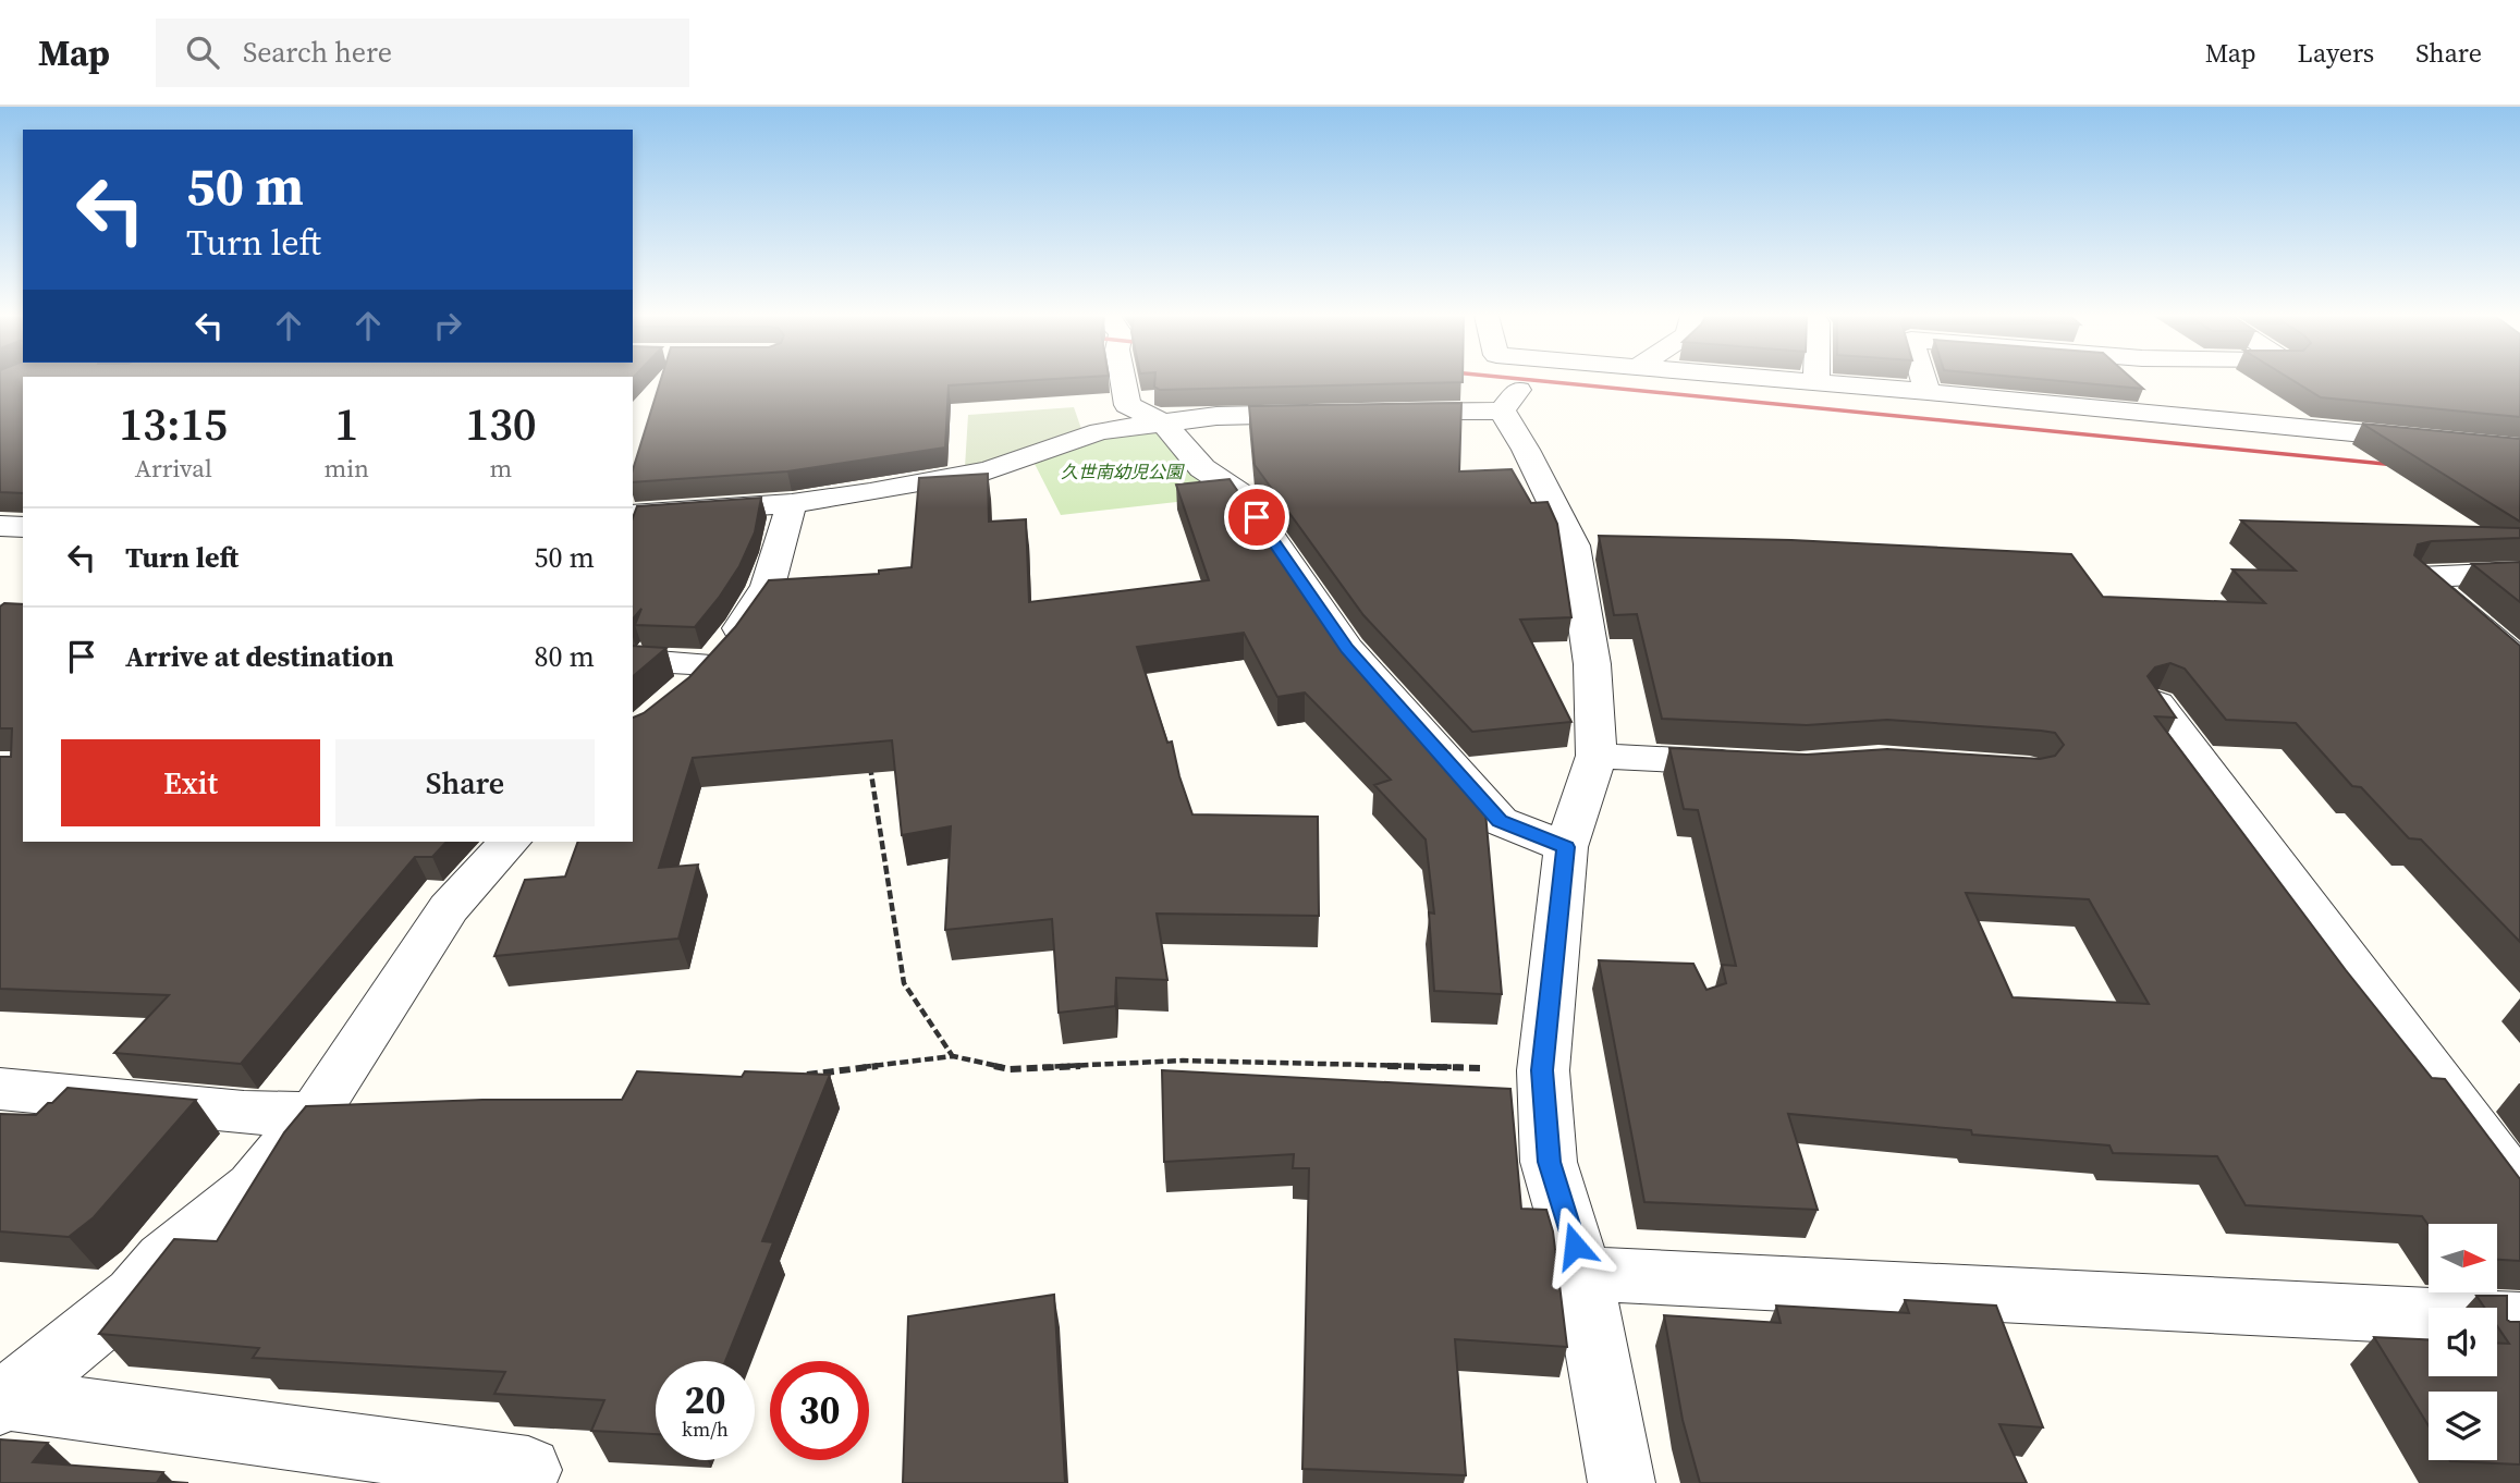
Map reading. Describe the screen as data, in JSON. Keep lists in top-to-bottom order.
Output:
{
  "parks": ["久世南幼児公園"],
  "north": "right",
  "page": {
    "header": "Map",
    "search": "Search here",
    "nav": ["Map", "Layers", "Share"],
    "turn": ["50 m", "Turn left"],
    "eta": [
      "13:15",
      "Arrival",
      "1",
      "min",
      "130",
      "m"
    ],
    "list": [
      {
        "name": "Turn left",
        "value": "50 m"
      },
      {
        "name": "Arrive at destination",
        "value": "80 m"
      }
    ],
    "buttons": ["Exit", "Share"],
    "speed": "20 km/h",
    "limit": "30"
  }
}
